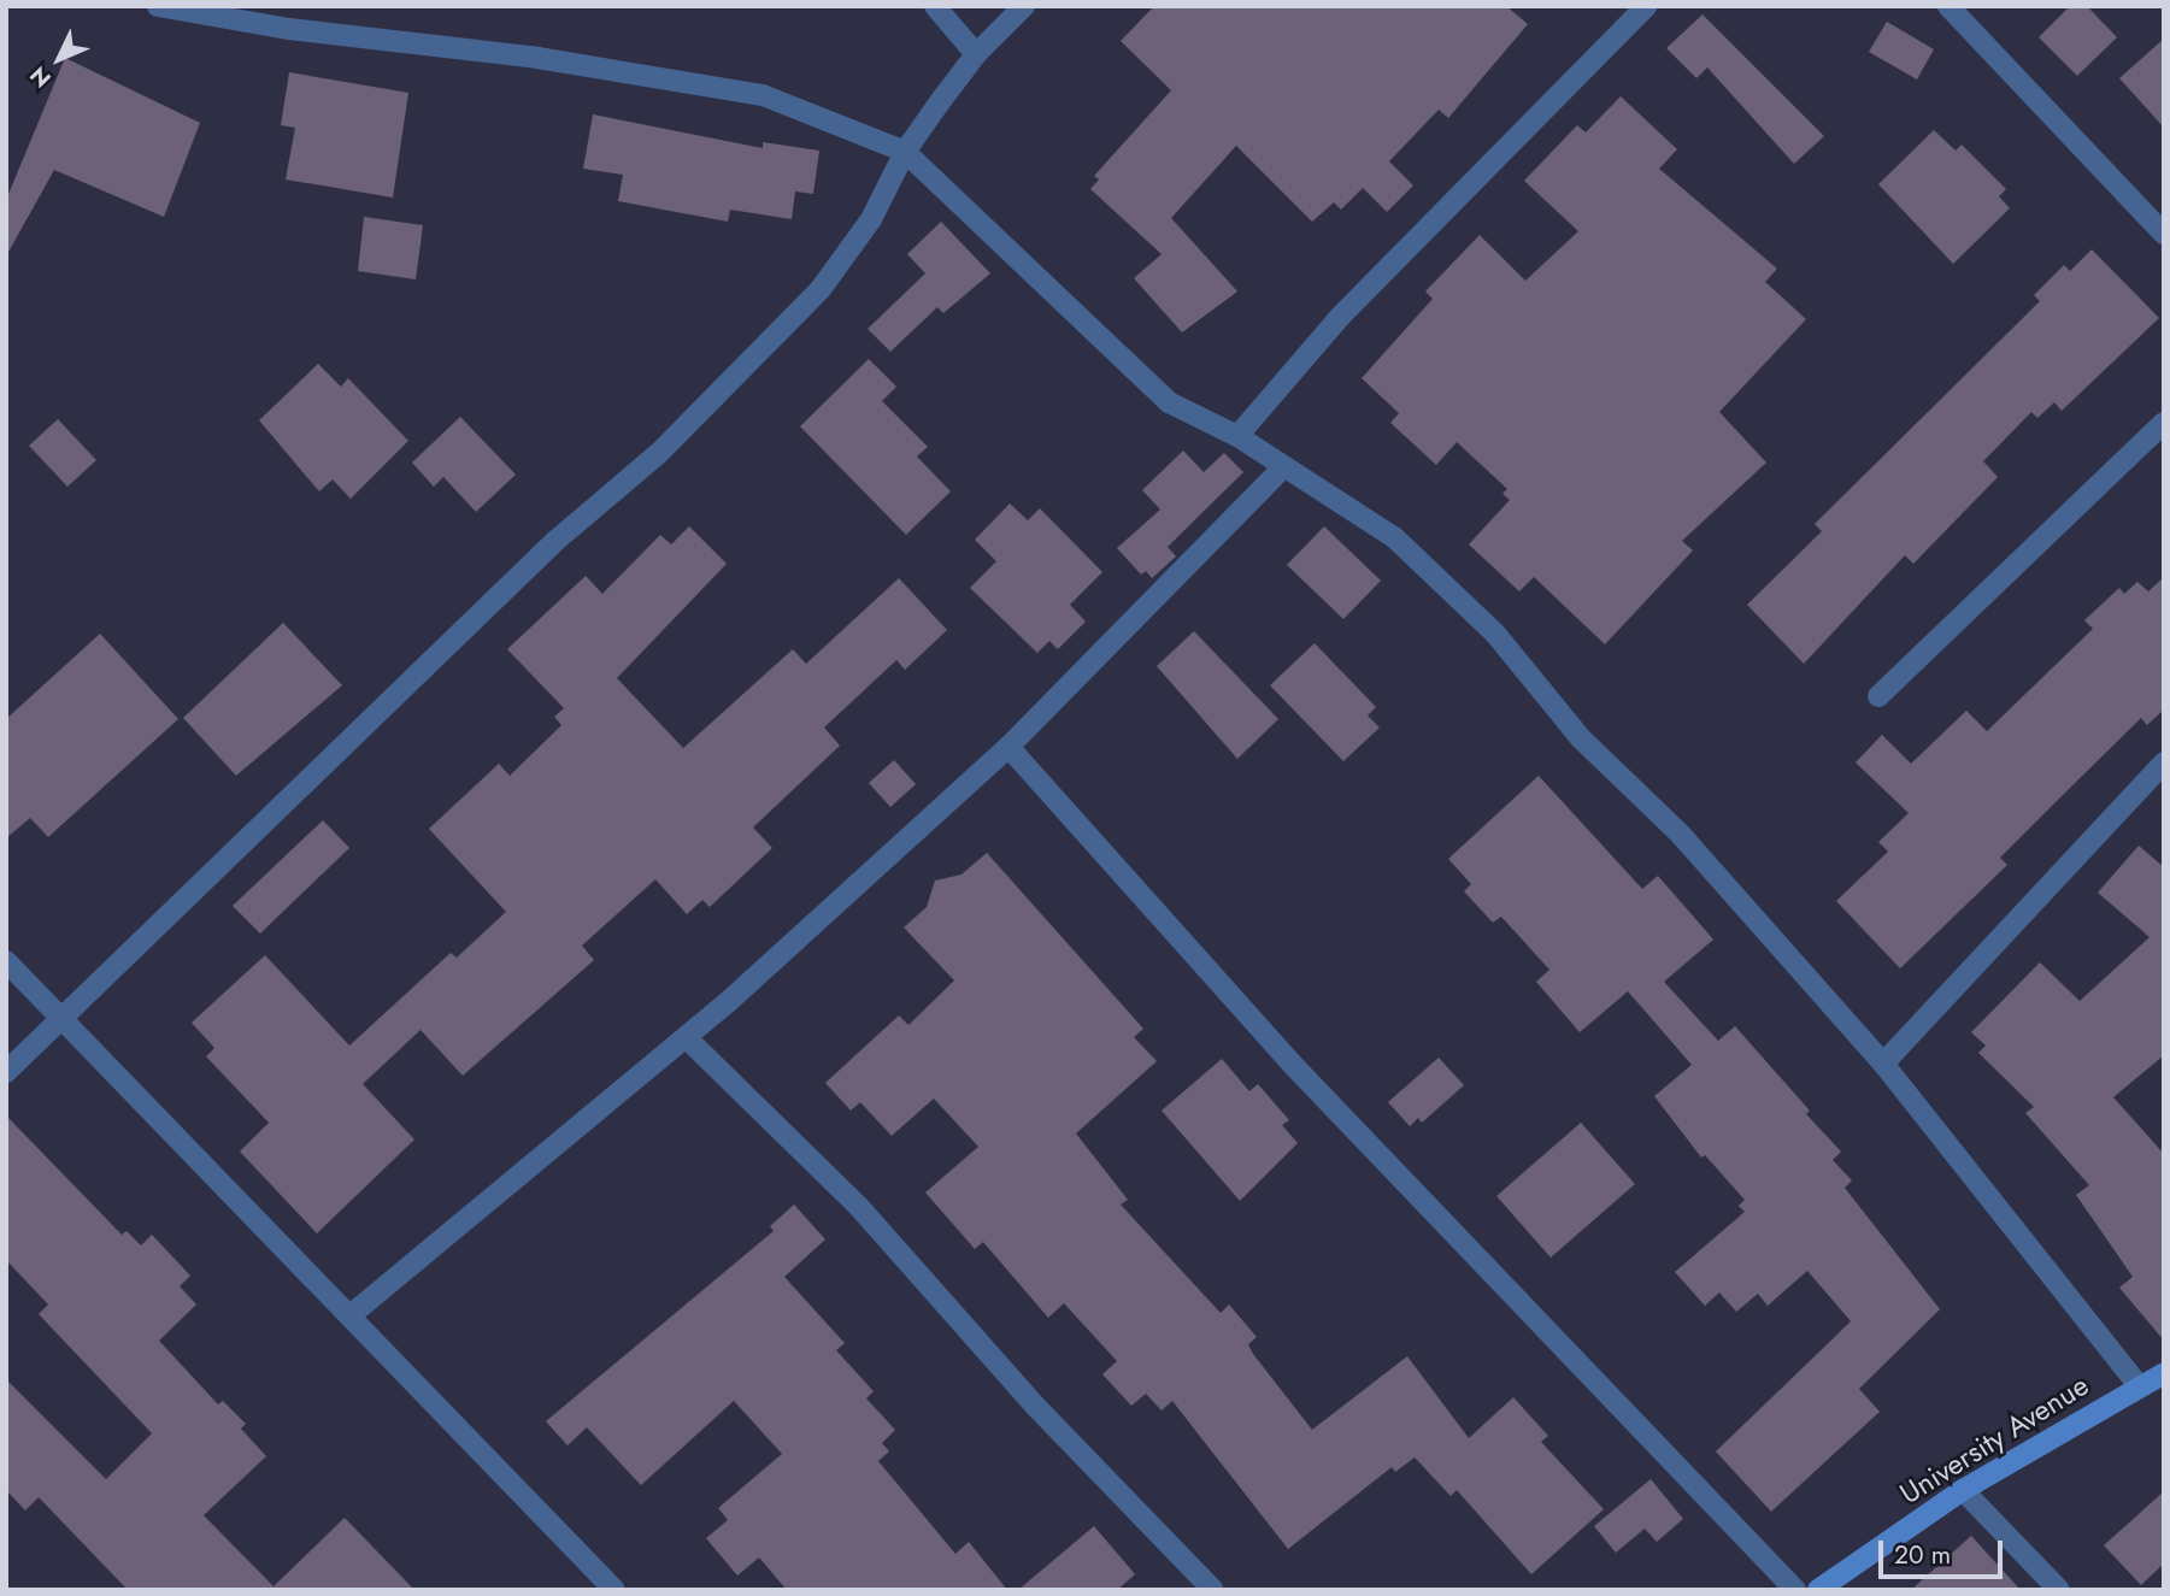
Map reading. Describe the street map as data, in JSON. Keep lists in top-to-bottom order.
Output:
{
  "streets": {
    "street": ["University Avenue"]
  },
  "scale_bar": "20 m",
  "north": "bottom left"
}
